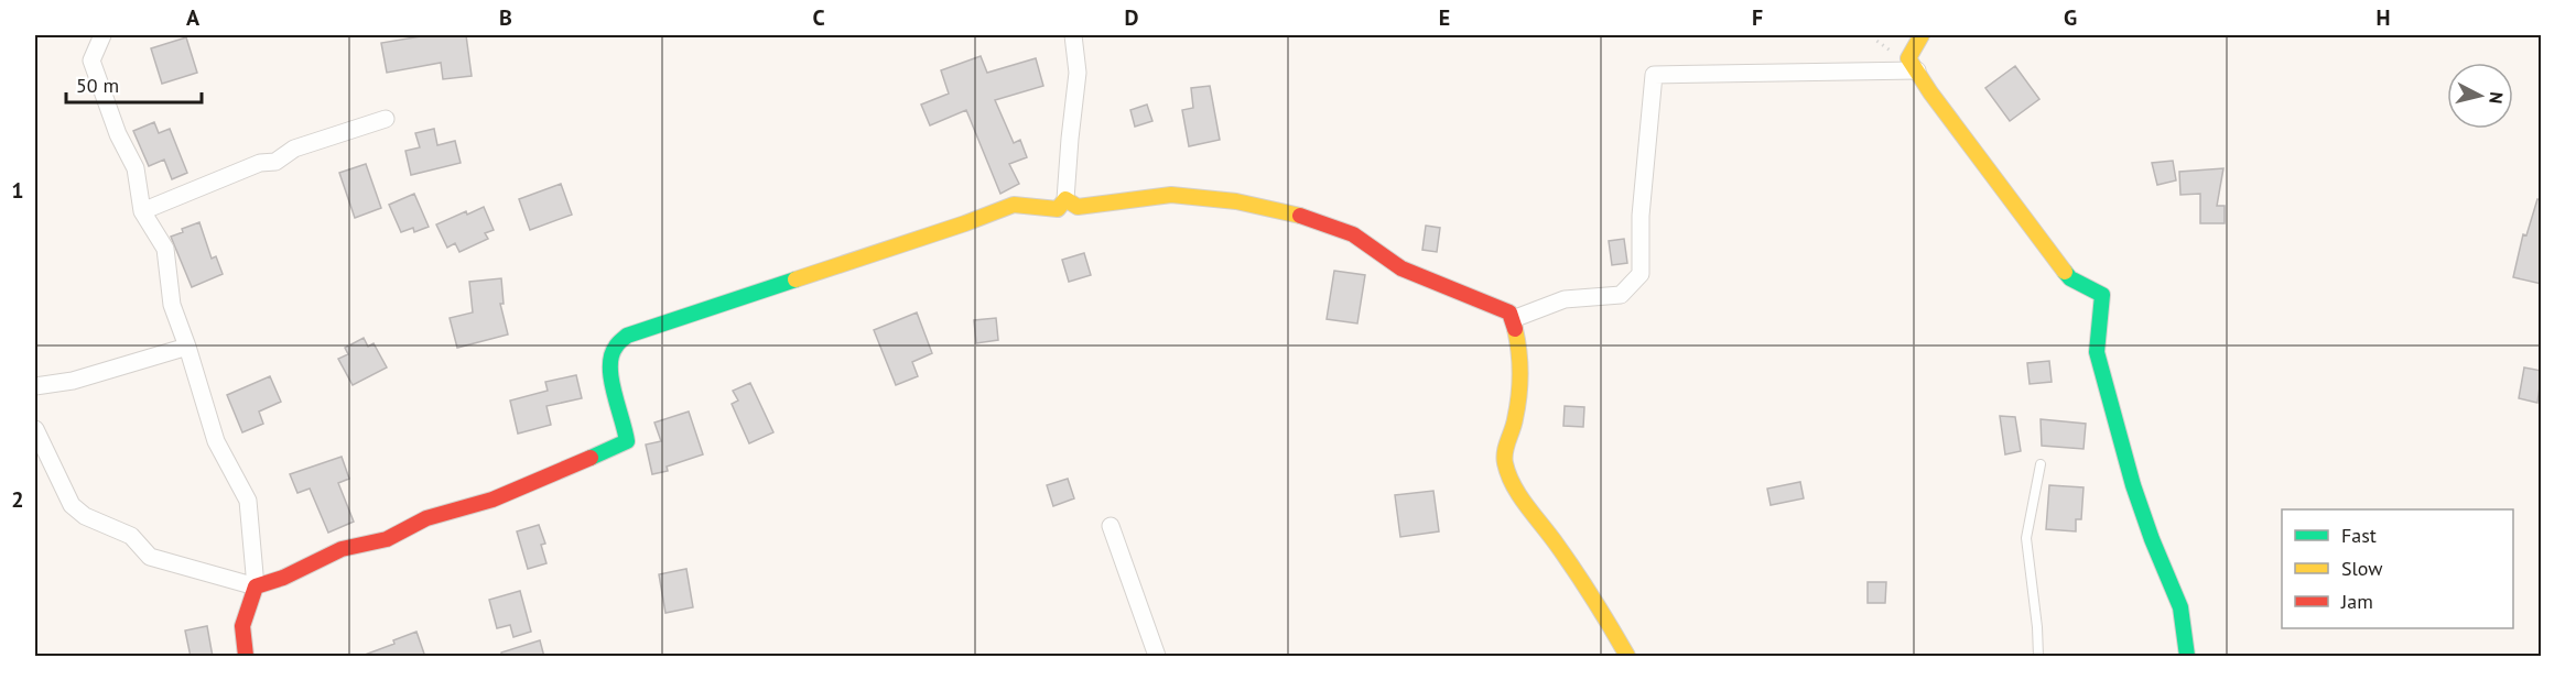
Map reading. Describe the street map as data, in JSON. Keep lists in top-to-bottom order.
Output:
{
  "legend": ["Fast", "Slow", "Jam"],
  "scale_bar": "50 m",
  "north": "right",
  "grid": {
    "columns": [
      "A",
      "B",
      "C",
      "D",
      "E",
      "F",
      "G",
      "H"
    ],
    "rows": ["1", "2"]
  }
}
